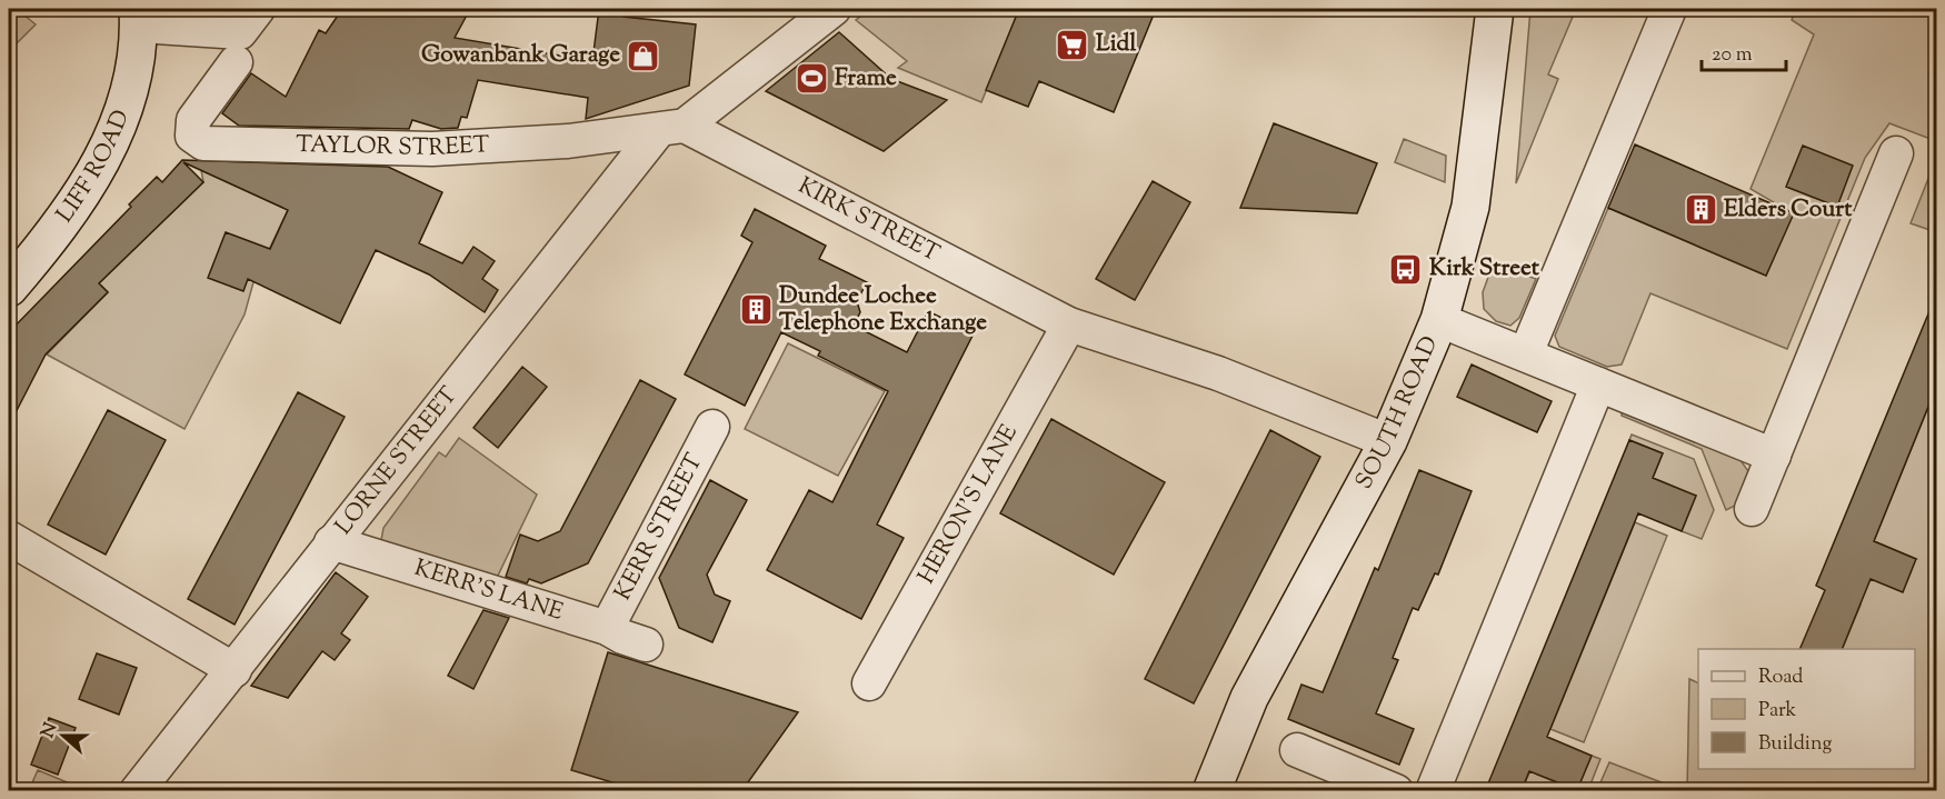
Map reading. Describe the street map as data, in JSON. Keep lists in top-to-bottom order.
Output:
{
  "streets": {
    "street": [
      "TAYLOR STREET",
      "LIFF ROAD",
      "KIRK STREET",
      "SOUTH ROAD",
      "LORNE STREET",
      "HERON'S LANE",
      "KERR STREET",
      "KERR'S LANE"
    ]
  },
  "crossings": [
    ["TAYLOR STREET", "KIRK STREET"],
    ["TAYLOR STREET", "LORNE STREET"],
    ["KIRK STREET", "SOUTH ROAD"],
    ["KIRK STREET", "LORNE STREET"],
    ["KIRK STREET", "HERON'S LANE"],
    ["LORNE STREET", "KERR'S LANE"],
    ["KERR STREET", "KERR'S LANE"]
  ],
  "places": {
    "supermarket": ["Lidl"],
    "shop": ["Gowanbank Garage"],
    "sports": ["Frame"],
    "building": ["Elders Court", "Dundee Lochee Telephone Exchange"],
    "bus stop": ["Kirk Street"]
  },
  "legend": ["Road", "Park", "Building"],
  "scale_bar": "20 m",
  "north": "left"
}
